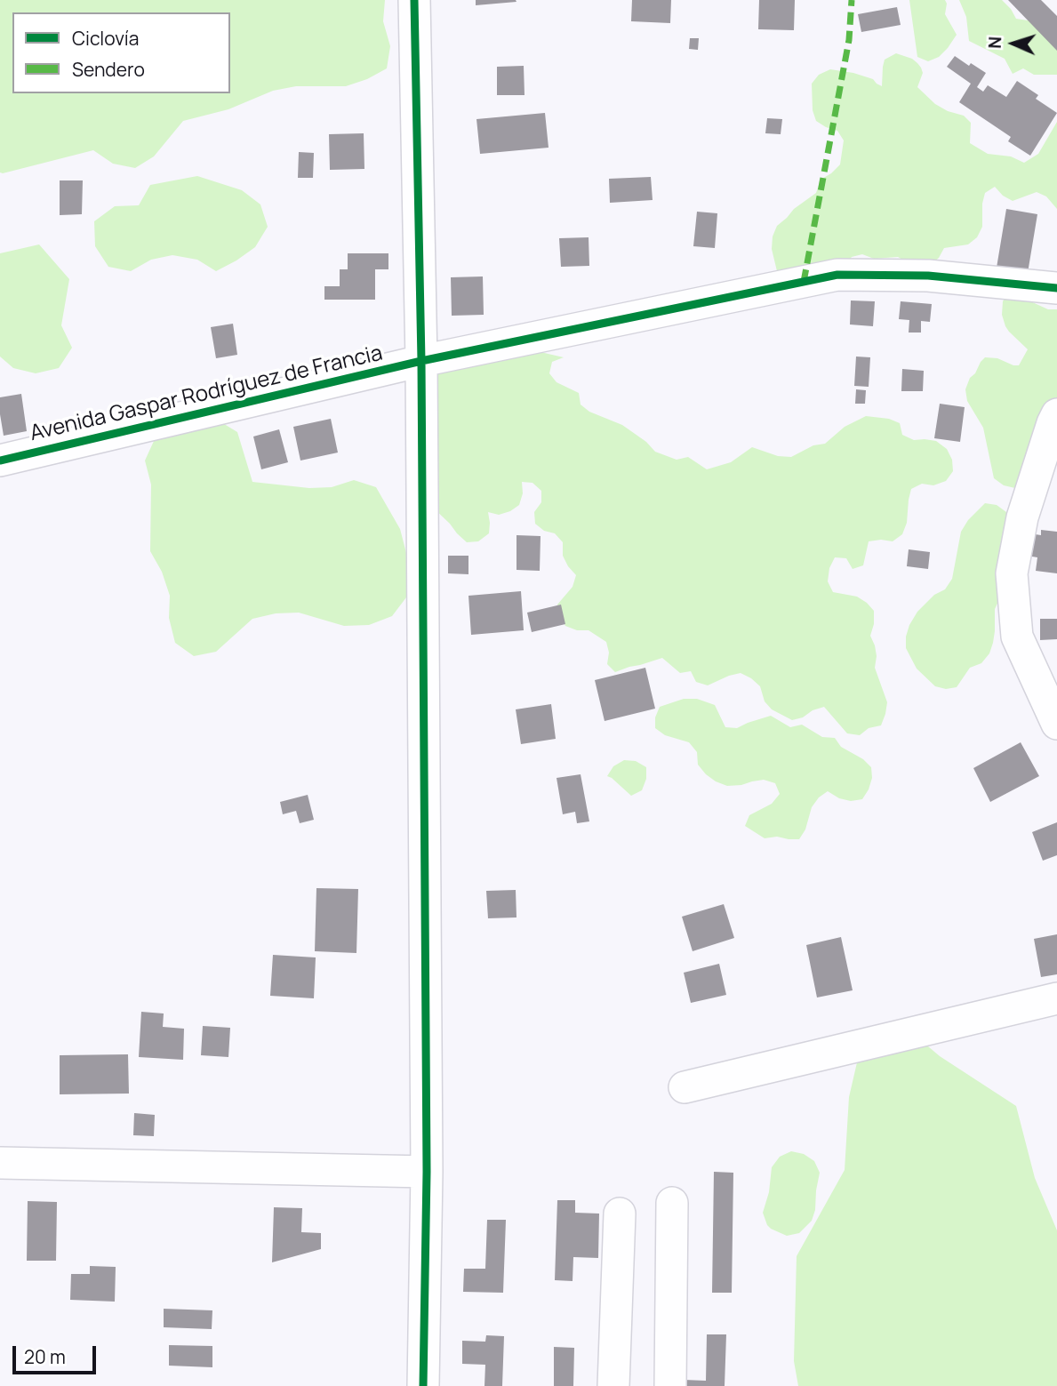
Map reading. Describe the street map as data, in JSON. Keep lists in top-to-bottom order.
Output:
{
  "streets": {
    "street": ["Avenida Gaspar Rodríguez de Francia"]
  },
  "legend": ["Ciclovía", "Sendero"],
  "scale_bar": "20 m",
  "north": "left"
}
